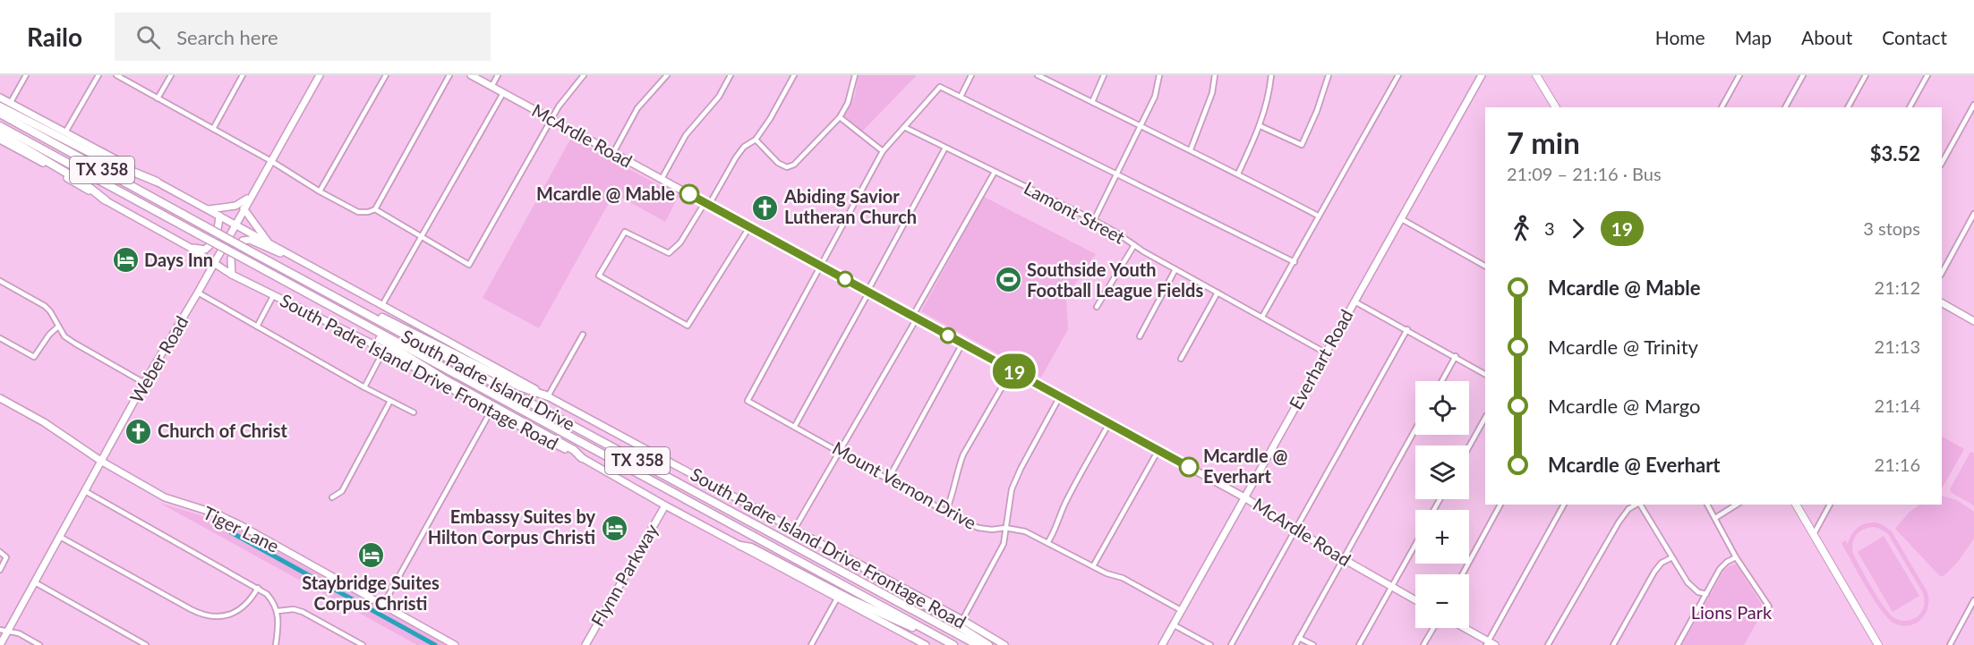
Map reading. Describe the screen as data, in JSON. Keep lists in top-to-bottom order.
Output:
{
  "streets": {
    "highway": ["TX 358", "South Padre Island Drive"],
    "main road": [
      "McArdle Road",
      "Weber Road",
      "Everhart Road",
      "South Padre Island Drive Frontage Road",
      "Tiger Lane",
      "Flynn Parkway"
    ],
    "street": ["Lamont Street", "Mount Vernon Drive"]
  },
  "crossings": [
    ["McArdle Road", "Everhart Road"],
    ["McArdle Road", "Mount Vernon Drive"],
    ["Lamont Street", "Everhart Road"],
    ["Weber Road", "South Padre Island Drive Frontage Road"],
    ["Weber Road", "Tiger Lane"],
    ["Everhart Road", "Mount Vernon Drive"],
    ["South Padre Island Drive Frontage Road", "Flynn Parkway"]
  ],
  "parks": ["Lions Park"],
  "places": {
    "other": ["Mcardle @ Mable", "Mcardle @ Everhart"],
    "church": ["Abiding Savior Lutheran Church", "Church of Christ"],
    "hotel": ["Days Inn", "Embassy Suites by Hilton Corpus Christi", "Staybridge Suites Corpus Christi"],
    "sports": ["Southside Youth Football League Fields"]
  },
  "lines": ["bus line 19"],
  "page": {
    "header": "Railo",
    "search": "Search here",
    "nav": [
      "Home",
      "Map",
      "About",
      "Contact"
    ],
    "on_map": "19",
    "heading": ["7 min", "21:09 – 21:16 · Bus", "$3.52"],
    "legs": ["3", "19", "3 stops"],
    "list": [
      {
        "name": "Mcardle @ Mable",
        "value": "21:12"
      },
      {
        "name": "Mcardle @ Trinity",
        "value": "21:13"
      },
      {
        "name": "Mcardle @ Margo",
        "value": "21:14"
      },
      {
        "name": "Mcardle @ Everhart",
        "value": "21:16"
      }
    ],
    "map_buttons": ["+", "−"]
  }
}
